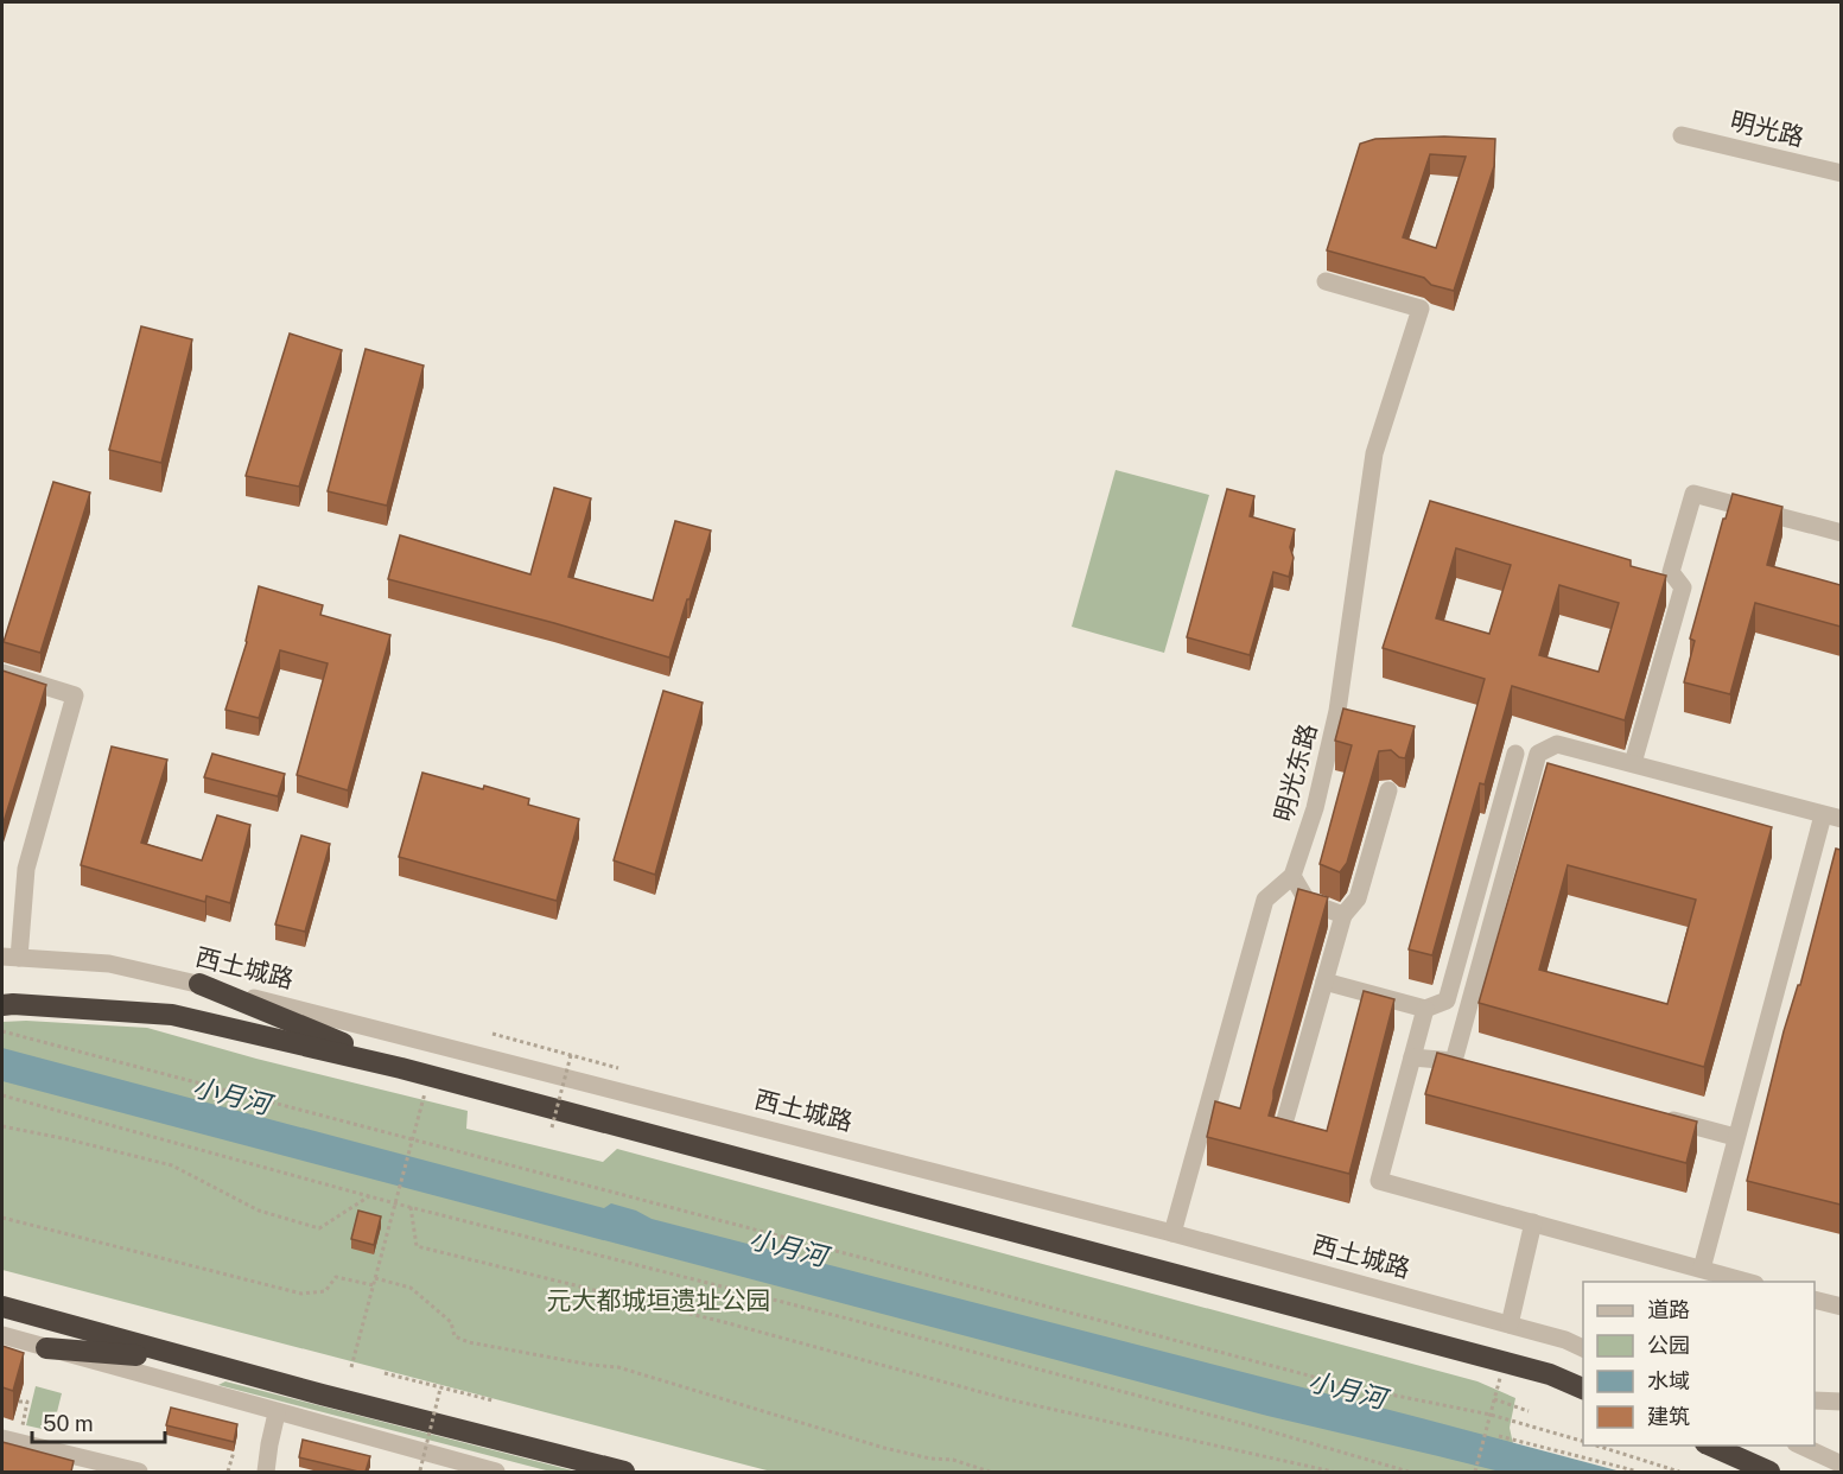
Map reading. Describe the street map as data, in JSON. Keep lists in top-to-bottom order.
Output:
{
  "streets": {
    "street": ["明光路", "明光东路", "西土城路"]
  },
  "water": ["小月河"],
  "parks": ["元大都城垣遗址公园"],
  "legend": [
    "道路",
    "公园",
    "水域",
    "建筑"
  ],
  "scale_bar": "50 m"
}
